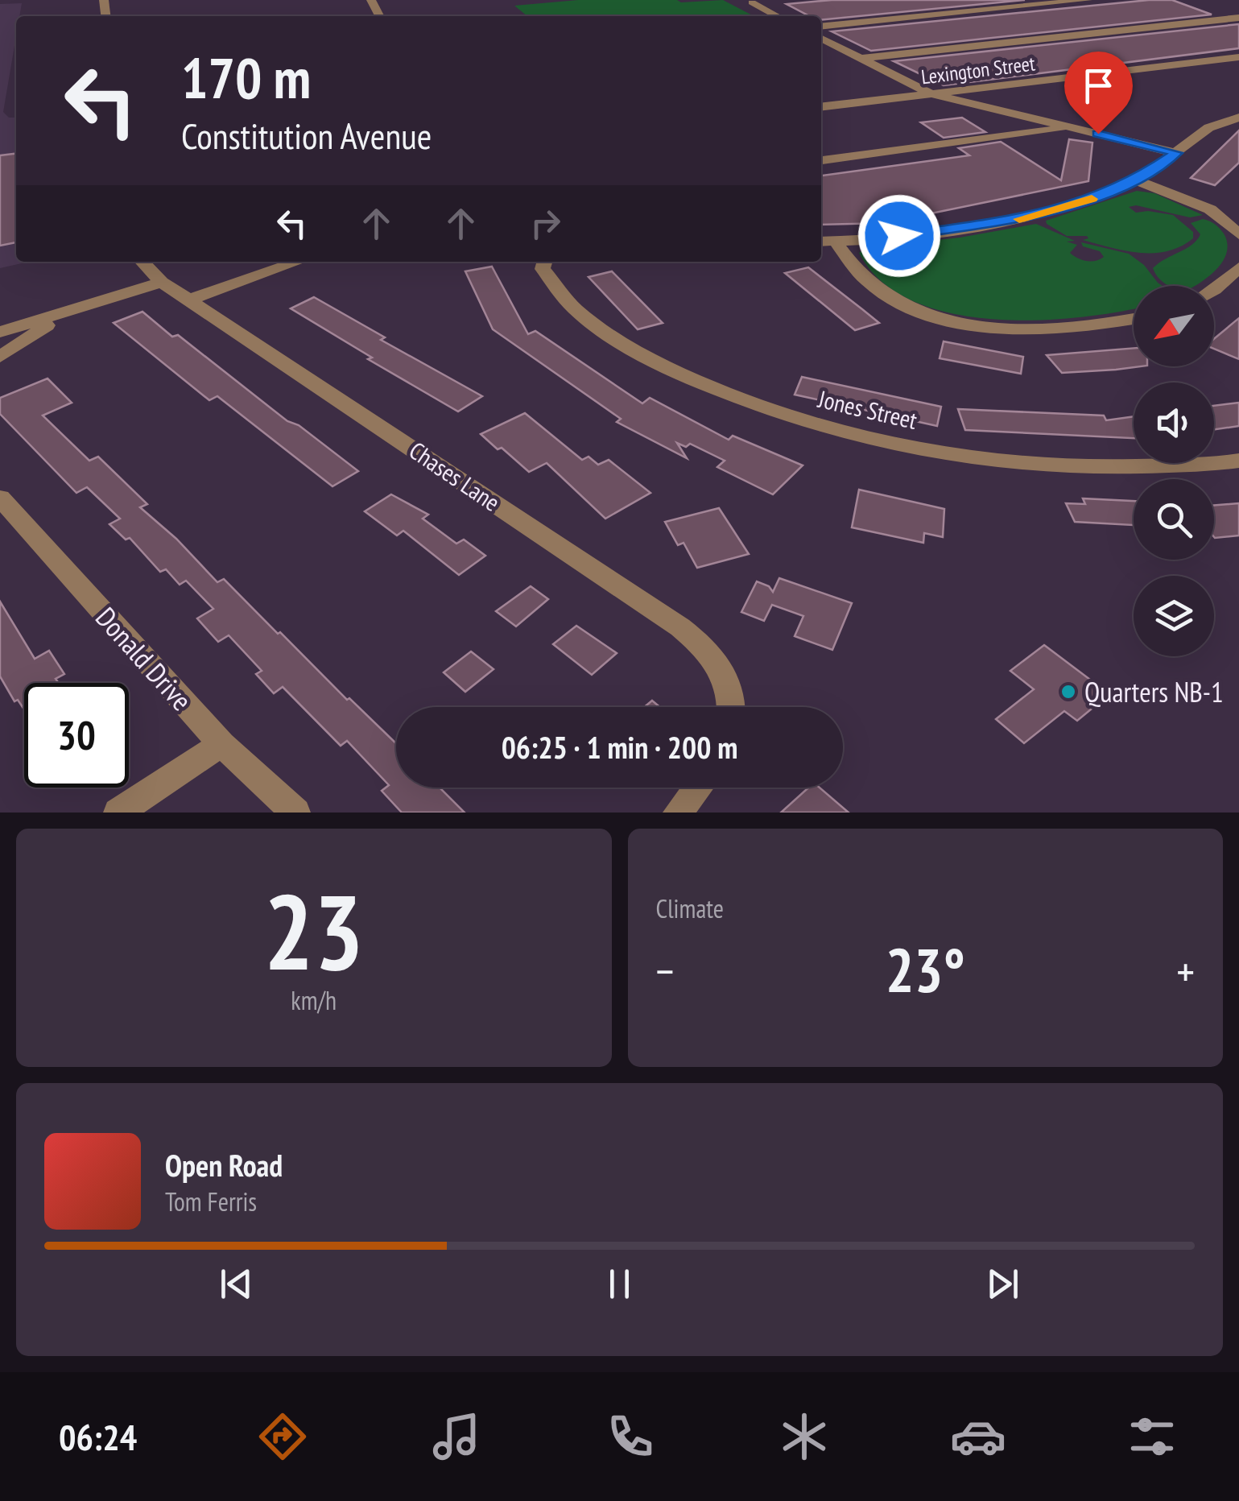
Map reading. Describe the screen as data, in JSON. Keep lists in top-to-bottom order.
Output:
{
  "streets": {
    "street": [
      "Lexington Street",
      "Jones Street",
      "Chases Lane",
      "Donald Drive"
    ]
  },
  "places": ["Quarters NB-1"],
  "north": "bottom left",
  "page": {
    "turn": ["170 m", "Constitution Avenue"],
    "limit": "30",
    "trip": "06:25 · 1 min · 200 m",
    "tile": [
      ["23", "km/h"],
      "Climate"
    ],
    "heat": ["−", "23°", "+"],
    "song": ["Open Road", "Tom Ferris"],
    "tabs": "06:24"
  }
}
